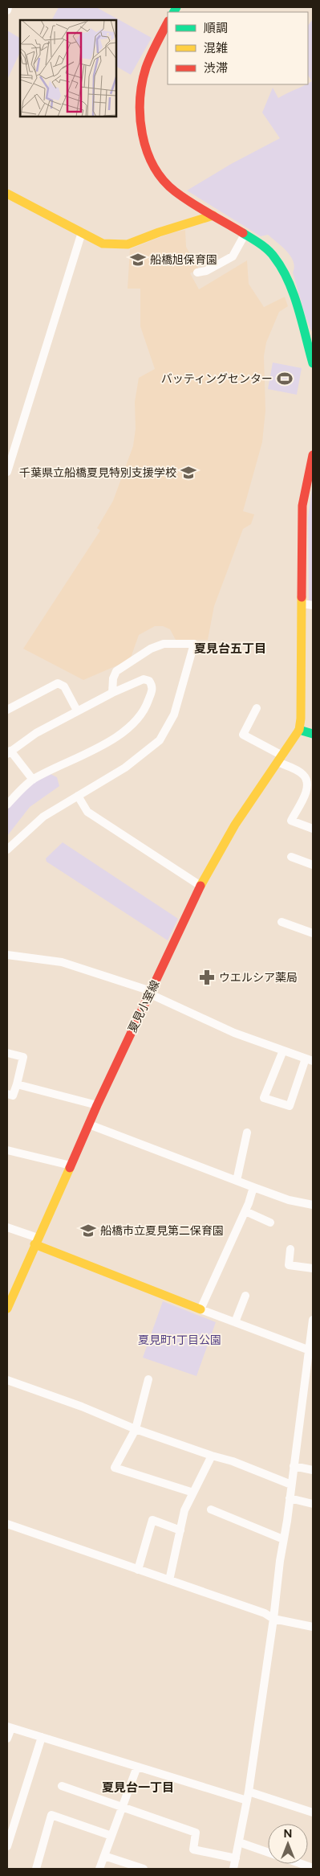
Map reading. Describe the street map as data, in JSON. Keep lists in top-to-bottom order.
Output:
{
  "streets": {
    "street": ["夏見小室線"]
  },
  "districts": ["夏見台五丁目", "夏見台一丁目"],
  "parks": ["夏見町1丁目公園"],
  "places": {
    "school or university": ["船橋旭保育園", "千葉県立船橋夏見特別支援学校", "船橋市立夏見第二保育園"],
    "sports": ["バッティングセンター"],
    "pharmacy": ["ウエルシア薬局"]
  },
  "legend": ["順調", "混雑", "渋滞"],
  "north": "top"
}
